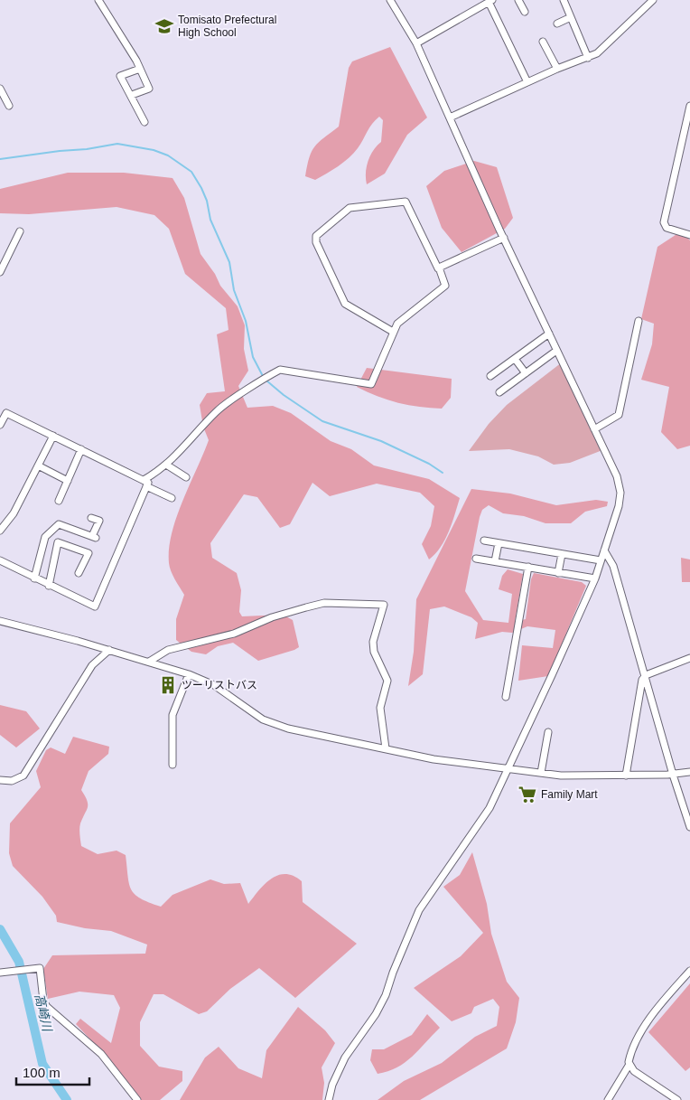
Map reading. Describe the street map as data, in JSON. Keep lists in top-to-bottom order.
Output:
{
  "water": ["高崎川"],
  "places": {
    "school or university": ["Tomisato Prefectural High School"],
    "building": ["ツーリストバス"],
    "supermarket": ["Family Mart"]
  },
  "scale_bar": "100 m"
}
